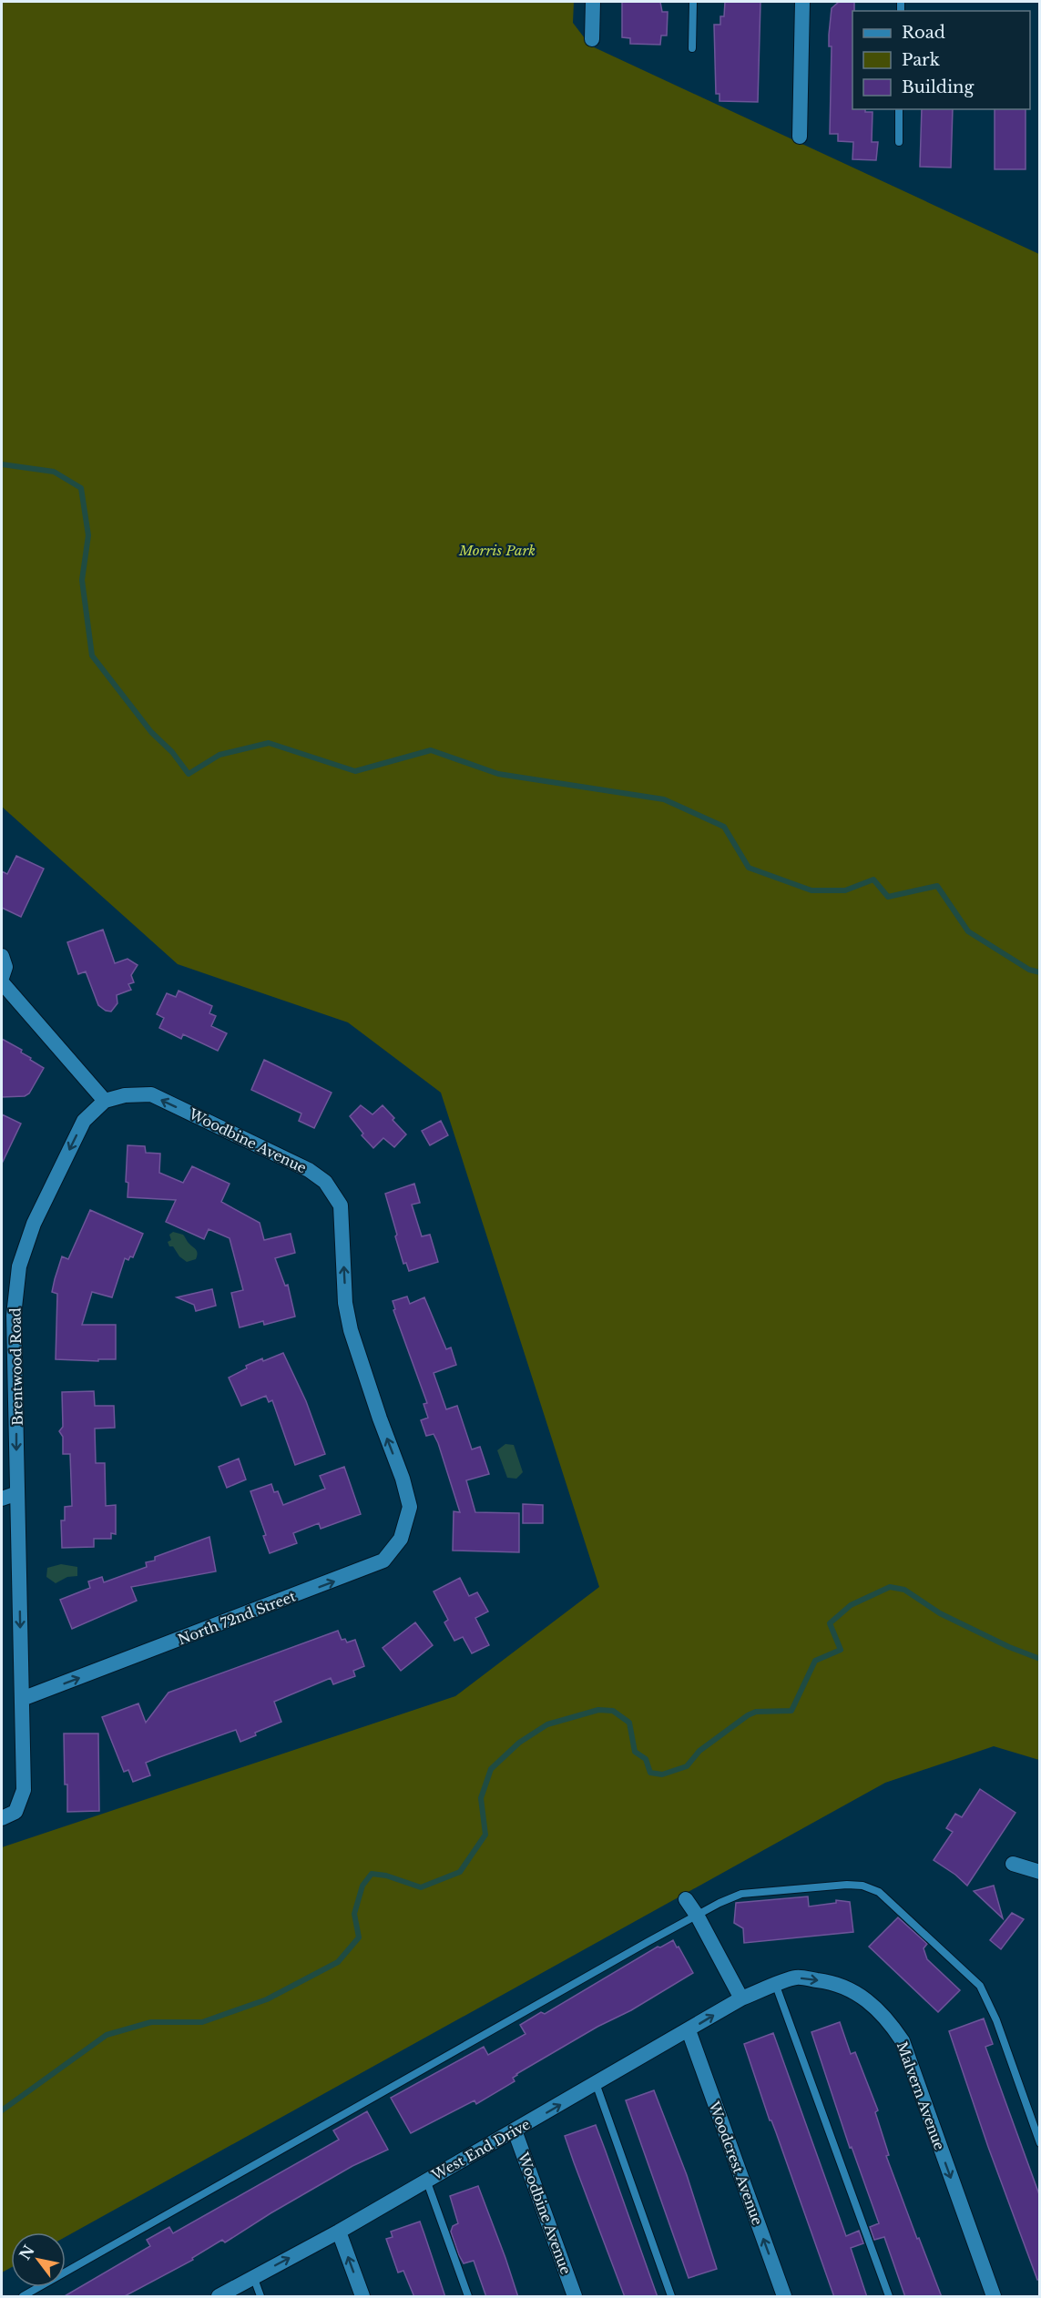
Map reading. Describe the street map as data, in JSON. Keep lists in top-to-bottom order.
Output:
{
  "streets": {
    "street": [
      "Woodbine Avenue",
      "Brentwood Road",
      "North 72nd Street",
      "Malvern Avenue",
      "West End Drive",
      "Woodcrest Avenue"
    ]
  },
  "crossings": [
    ["Woodbine Avenue", "Brentwood Road"],
    ["Woodbine Avenue", "North 72nd Street"],
    ["Woodbine Avenue", "West End Drive"],
    ["Brentwood Road", "North 72nd Street"],
    ["Malvern Avenue", "West End Drive"],
    ["West End Drive", "Woodcrest Avenue"]
  ],
  "one_way": [
    "Woodbine Avenue",
    "Brentwood Road",
    "North 72nd Street",
    "Malvern Avenue",
    "West End Drive",
    "Woodcrest Avenue"
  ],
  "parks": ["Morris Park"],
  "legend": ["Road", "Park", "Building"],
  "north": "top left"
}
